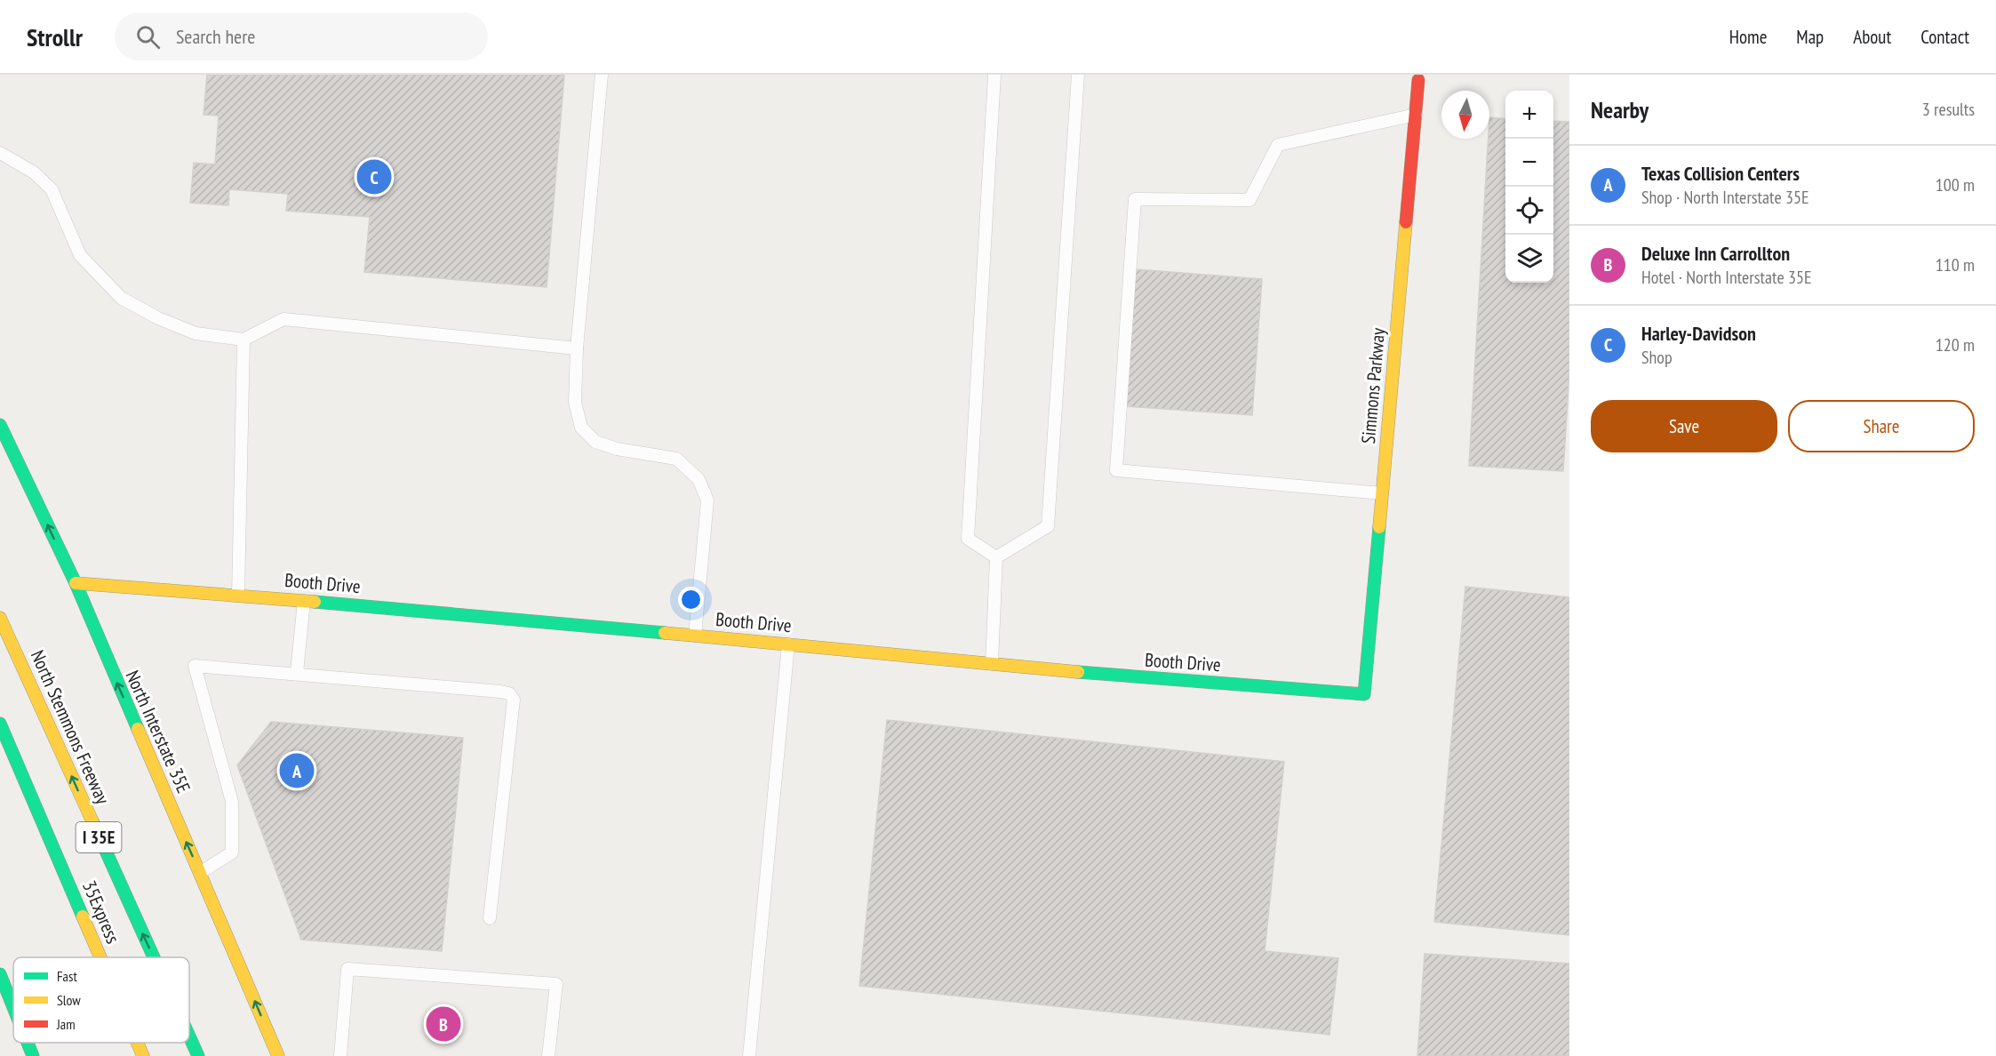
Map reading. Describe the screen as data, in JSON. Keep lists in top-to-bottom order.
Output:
{
  "streets": {
    "main road": [
      "Simmons Parkway",
      "Booth Drive",
      "North Stemmons Freeway",
      "North Interstate 35E",
      "I 35E",
      "35Express"
    ]
  },
  "crossings": [
    ["Simmons Parkway", "Booth Drive"],
    ["Booth Drive", "North Interstate 35E"]
  ],
  "one_way": ["North Stemmons Freeway", "North Interstate 35E"],
  "legend": ["Fast", "Slow", "Jam"],
  "north": "bottom",
  "page": {
    "header": "Strollr",
    "search": "Search here",
    "nav": [
      "Home",
      "Map",
      "About",
      "Contact"
    ],
    "heading": ["Nearby", "3 results"],
    "map_buttons": ["+", "−"],
    "list": [
      {
        "mark": "A",
        "name": "Texas Collision Centers",
        "note": "Shop · North Interstate 35E",
        "value": "100 m"
      },
      {
        "mark": "B",
        "name": "Deluxe Inn Carrollton",
        "note": "Hotel · North Interstate 35E",
        "value": "110 m"
      },
      {
        "mark": "C",
        "name": "Harley-Davidson",
        "note": "Shop",
        "value": "120 m"
      }
    ],
    "pins": ["C", "A", "B"],
    "buttons": ["Save", "Share"]
  }
}
